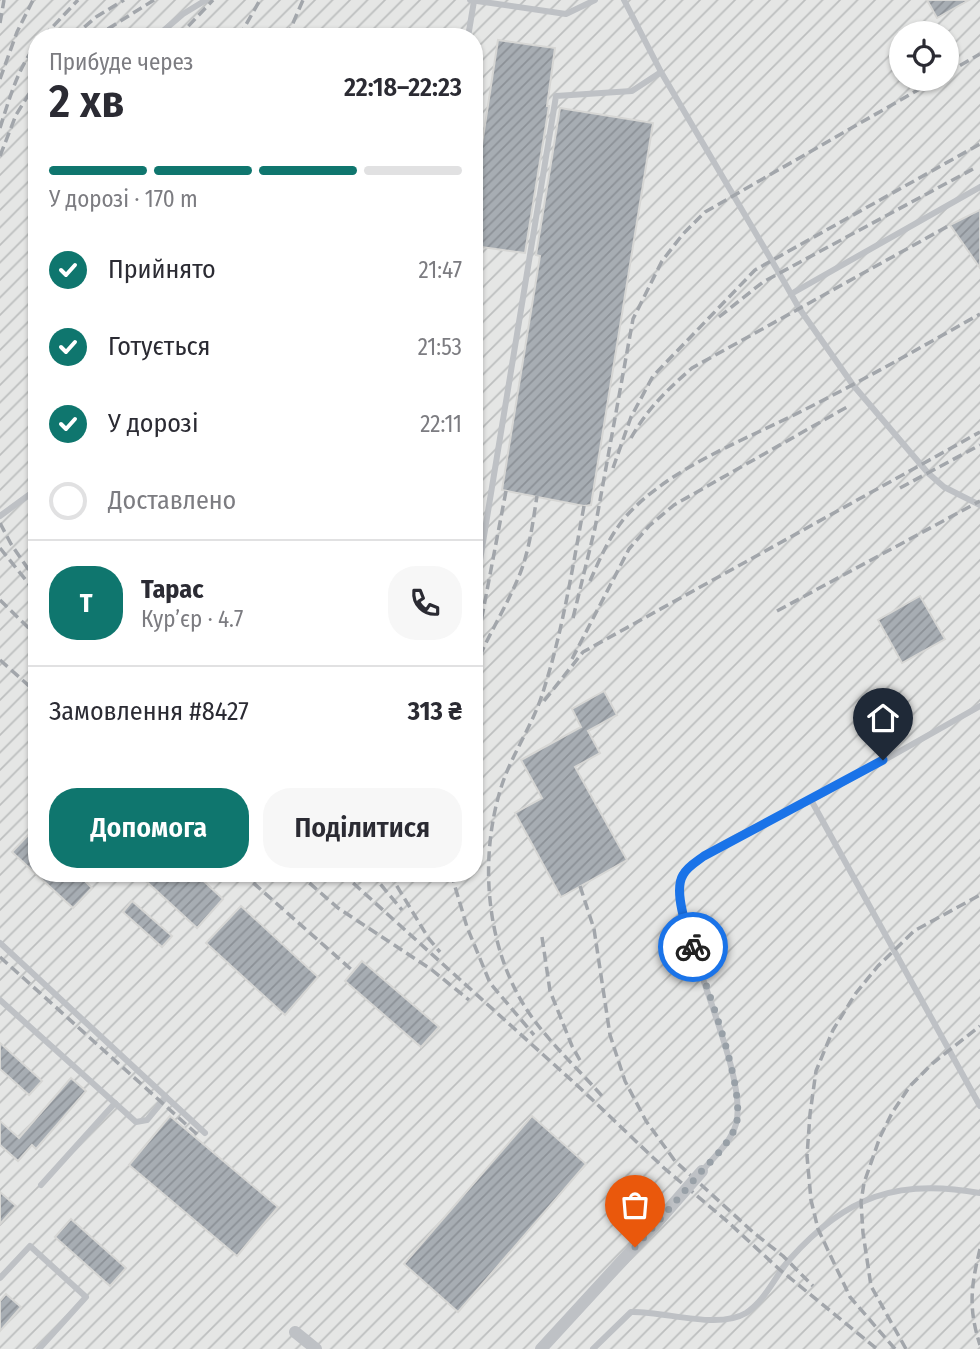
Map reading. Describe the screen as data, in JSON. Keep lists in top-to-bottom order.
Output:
{
  "page": {
    "heading": ["2 хв", "Прибуде через", "22:18–22:23"],
    "panel": [
      "Тарас",
      "Кур’єр · 4.7",
      "Замовлення #8427",
      "313 ₴"
    ],
    "bar": "У дорозі · 170 m",
    "list": [
      ["Прийнято", "21:47"],
      ["Готується", "21:53"],
      ["У дорозі", "22:11"],
      "Доставлено"
    ],
    "round": "Т",
    "buttons": ["Допомога", "Поділитися"]
  }
}
